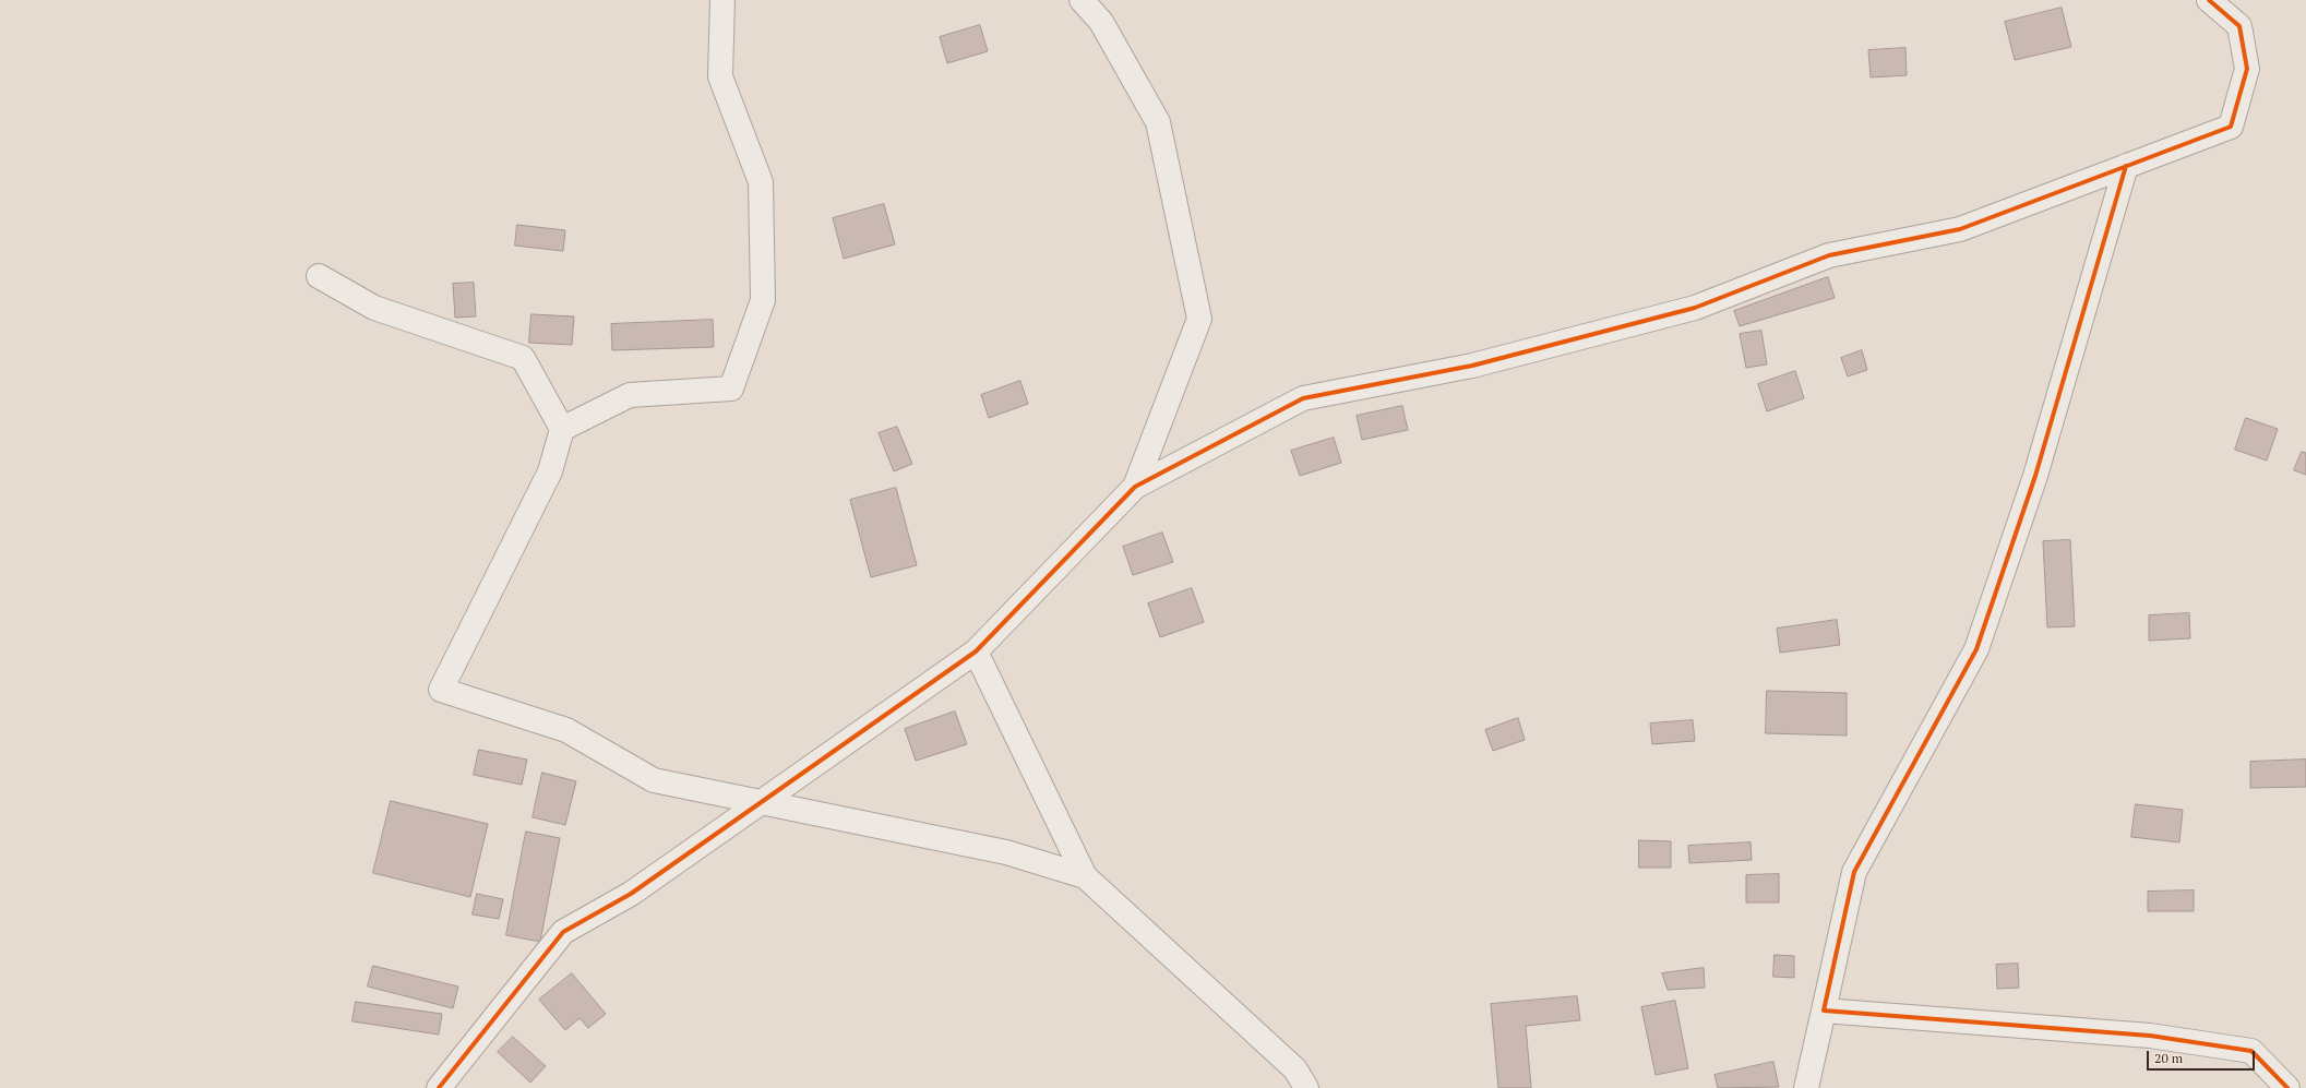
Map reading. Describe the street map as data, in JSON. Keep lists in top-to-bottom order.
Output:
{
  "scale_bar": "20 m"
}
